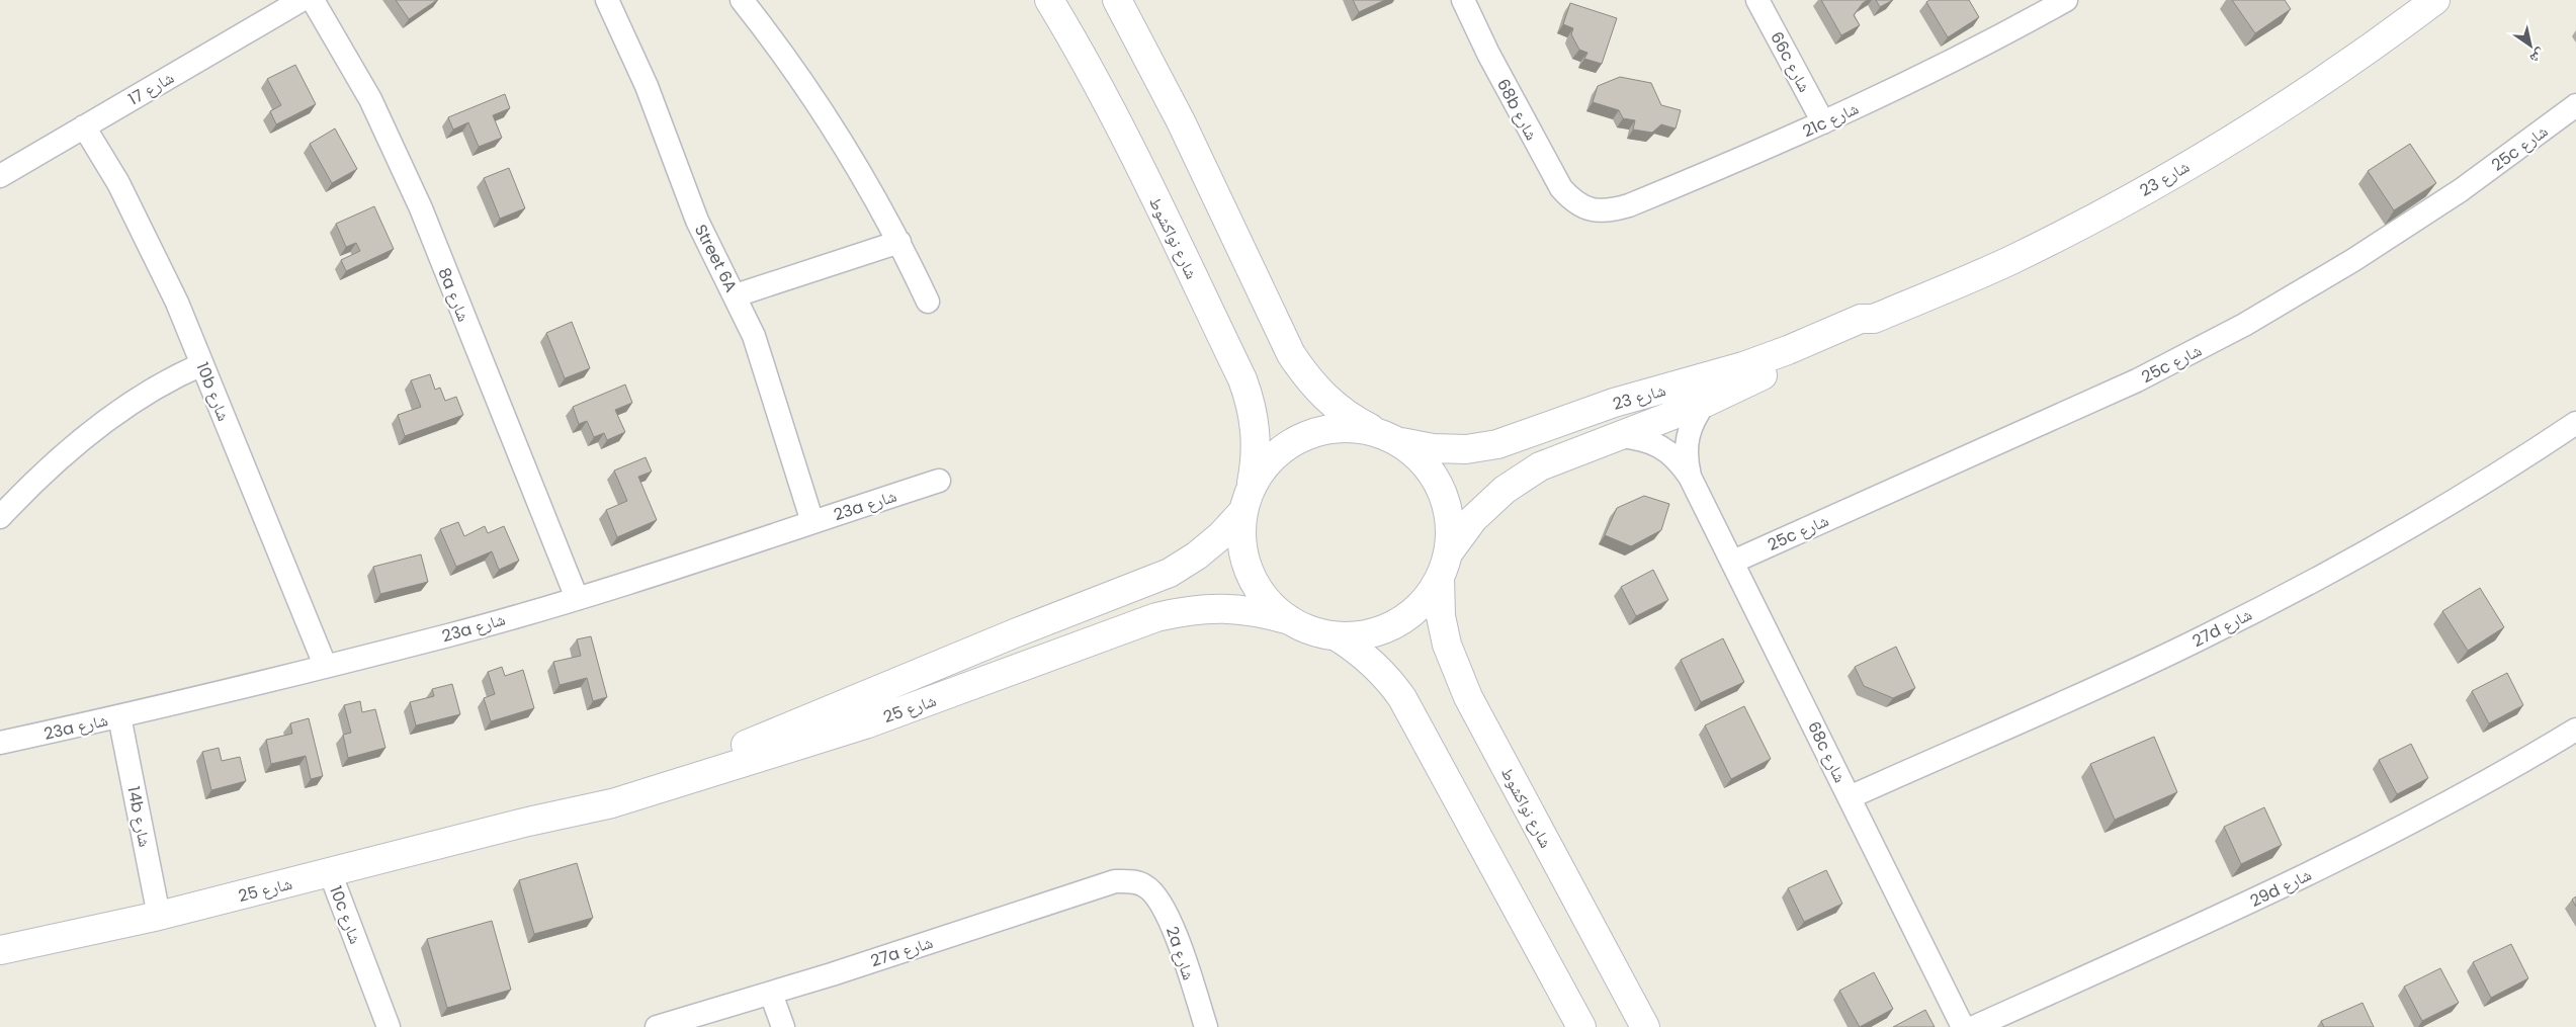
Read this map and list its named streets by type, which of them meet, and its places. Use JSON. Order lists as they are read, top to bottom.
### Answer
{
  "streets": {
    "street": [
      "66c شارع",
      "شارع 17",
      "68b شارع",
      "21c شارع",
      "25c شارع",
      "شارع 23",
      "شارع نواكشوط",
      "Street 6A",
      "8a شارع",
      "10b شارع",
      "23a شارع",
      "27d شارع",
      "شارع 25",
      "68c شارع",
      "14b شارع",
      "29d شارع",
      "10c شارع",
      "27a شارع",
      "2a شارع"
    ]
  },
  "crossings": [
    ["66c شارع", "21c شارع"],
    ["شارع 17", "10b شارع"],
    ["68b شارع", "21c شارع"],
    ["25c شارع", "68c شارع"],
    ["شارع 23", "شارع نواكشوط"],
    ["شارع 23", "شارع 25"],
    ["شارع 23", "68c شارع"],
    ["شارع نواكشوط", "شارع 25"],
    ["Street 6A", "23a شارع"],
    ["8a شارع", "23a شارع"],
    ["10b شارع", "23a شارع"],
    ["23a شارع", "14b شارع"],
    ["27d شارع", "68c شارع"],
    ["شارع 25", "14b شارع"],
    ["شارع 25", "10c شارع"],
    ["27a شارع", "2a شارع"]
  ],
  "north": "bottom right"
}
